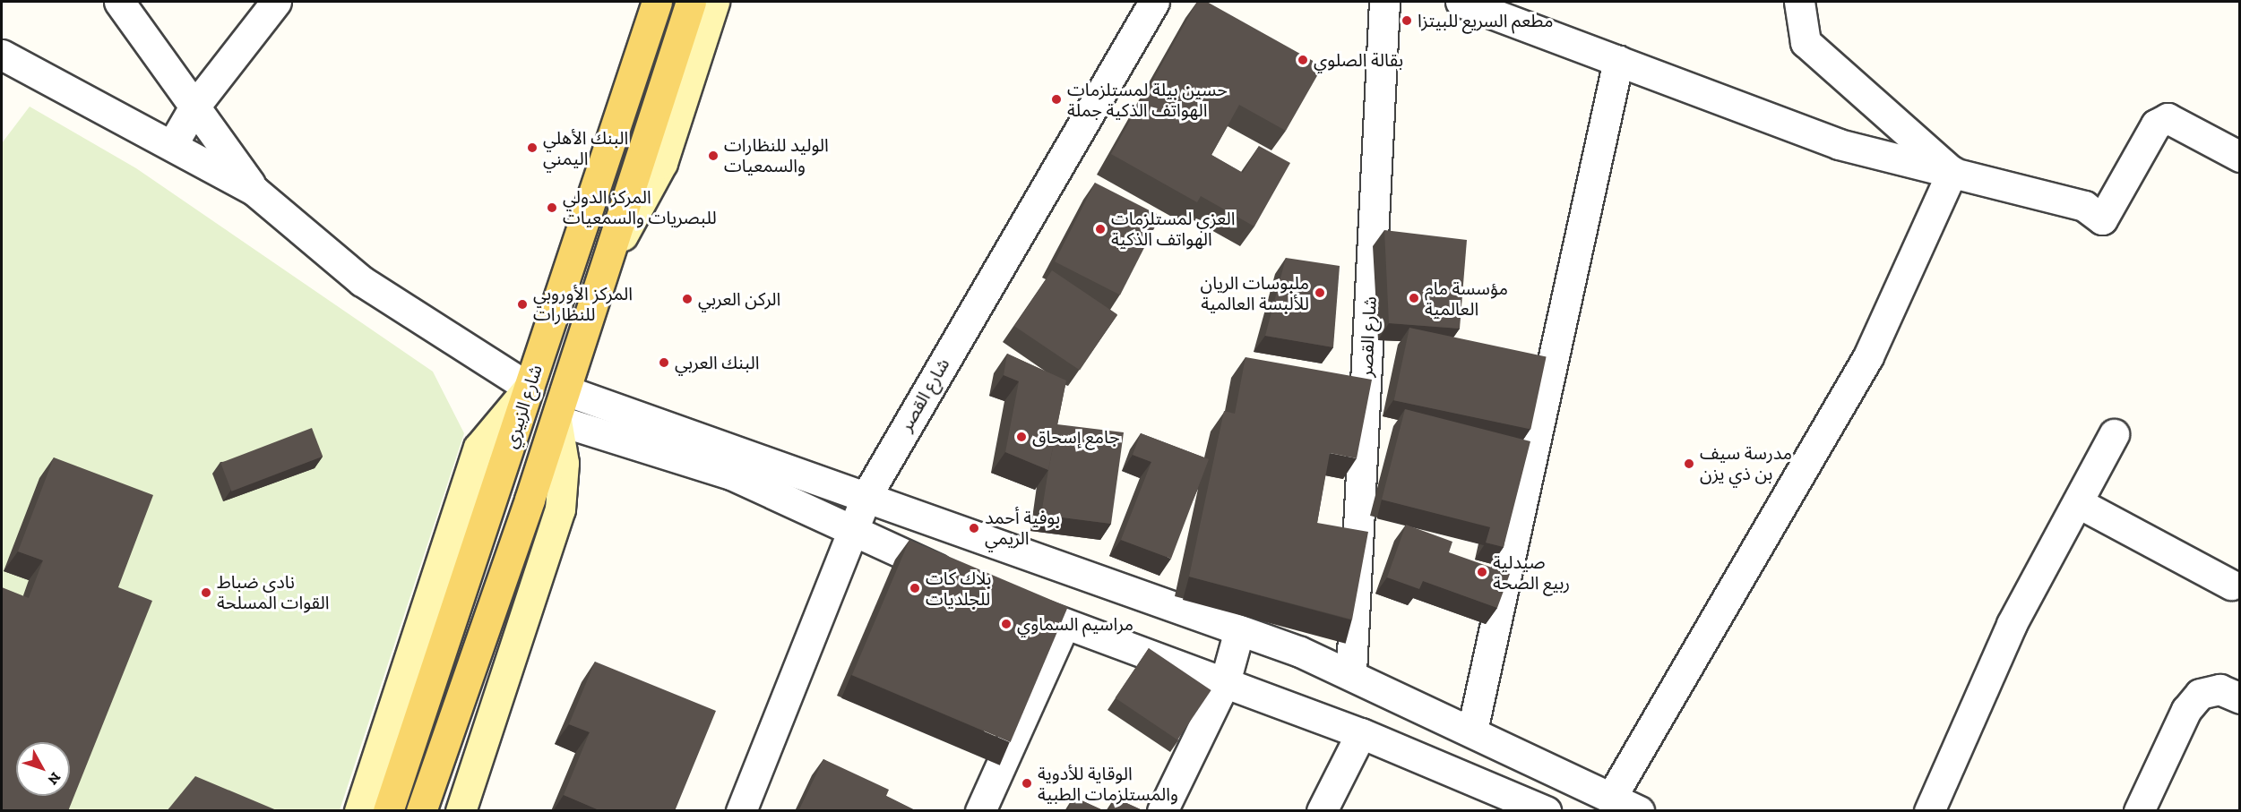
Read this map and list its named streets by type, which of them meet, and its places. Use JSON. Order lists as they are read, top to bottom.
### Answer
{
  "streets": {
    "main road": ["شارع الزبيري"],
    "street": ["شارع القصر"]
  },
  "places": [
    "مطعم السريع للبيتزا",
    "بقالة الصلوي",
    "حسين بيلة لمستلزمات الهواتف الذكية جملة",
    "البنك الأهلي اليمني",
    "الوليد للنظارات والسمعيات",
    "المركز الدولي للبصريات والسمعيات",
    "العزي لمستلزمات الهواتف الذكية",
    "ملبوسات الريان للألبسة العالمية",
    "مؤسسة مام العالمية",
    "الركن العربي",
    "المركز الأوروبي للنظارات",
    "البنك العربي",
    "جامع إسحاق",
    "مدرسة سيف بن ذي يزن",
    "بوفية أحمد الريمي",
    "صيدلية ربيع الصحة",
    "بلاك كات للجلديات",
    "نادي ضباط القوات المسلحة",
    "مراسيم السماوي",
    "الوقاية للأدوية والمستلزمات الطبية"
  ],
  "north": "bottom right"
}
